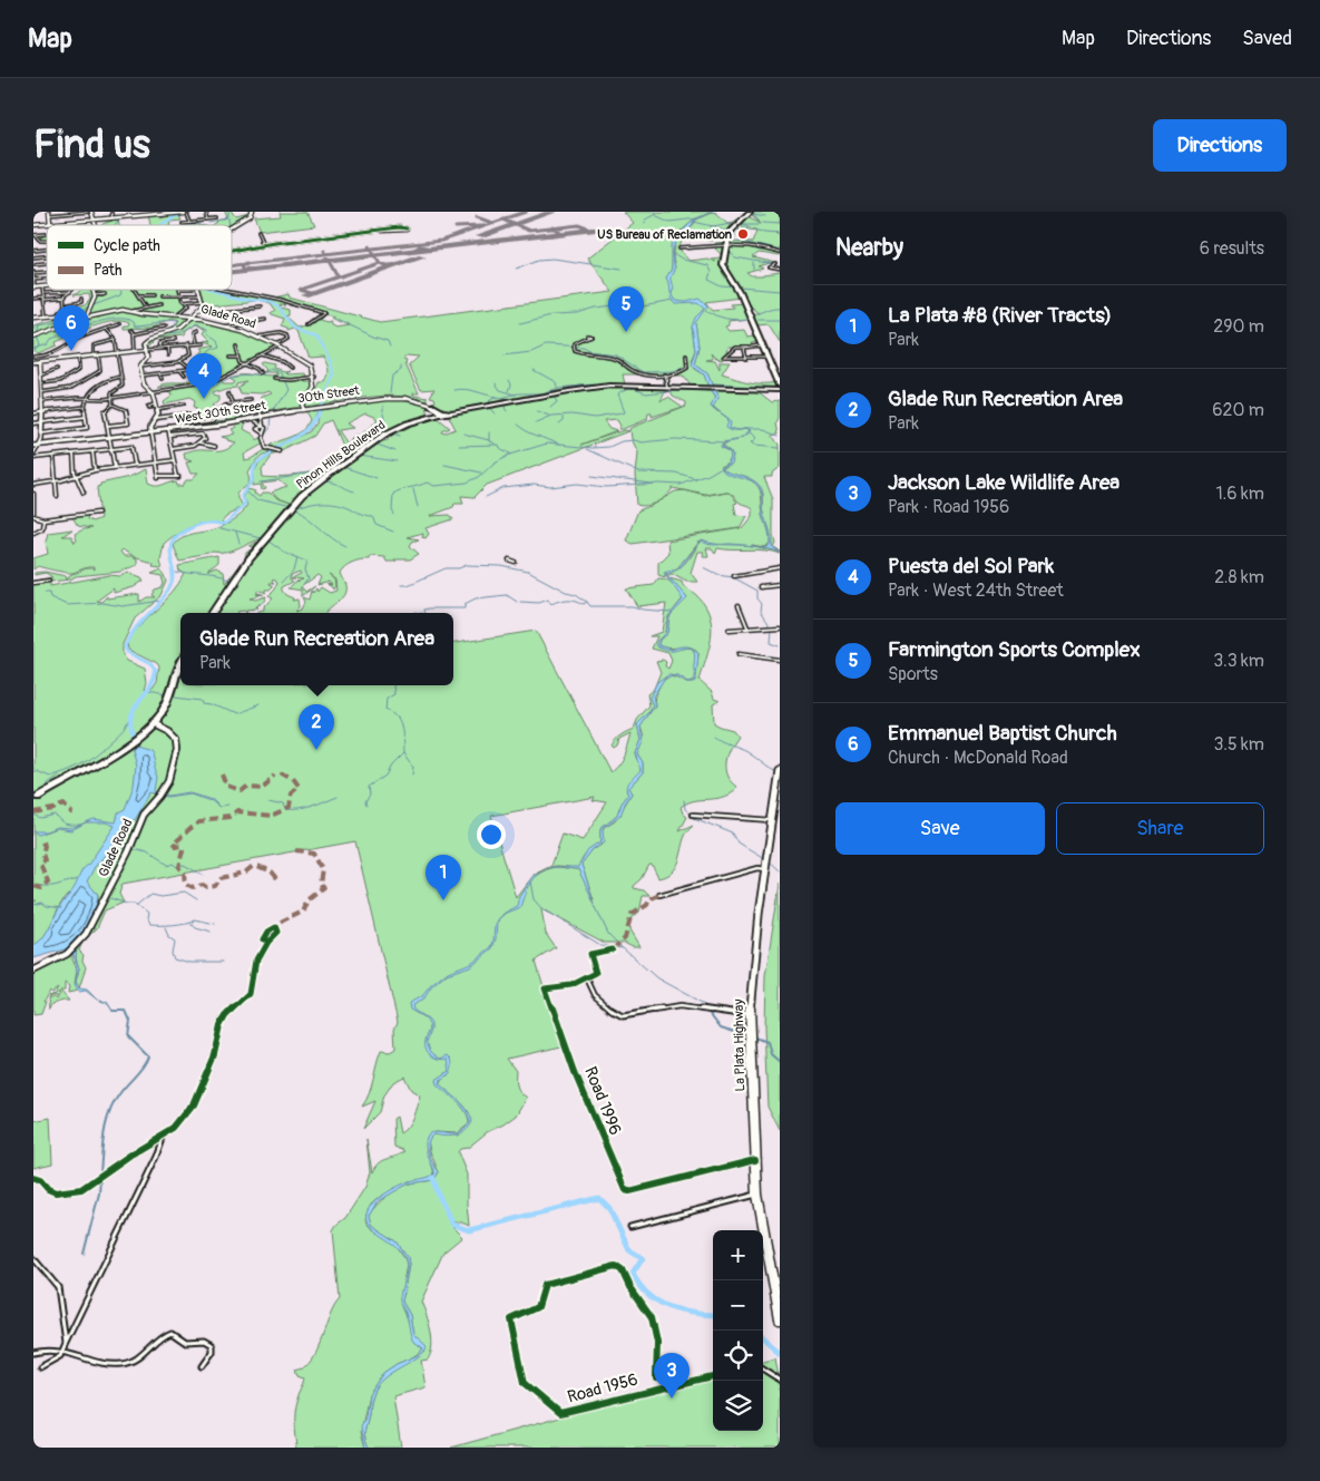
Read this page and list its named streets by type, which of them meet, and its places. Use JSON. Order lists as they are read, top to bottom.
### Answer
{
  "streets": {
    "highway": ["Pinon Hills Boulevard"],
    "main road": ["La Plata Highway"],
    "street": [
      "Glade Road",
      "West 30th Street",
      "Road 1996",
      "Road 1956"
    ]
  },
  "crossings": [
    ["La Plata Highway", "Road 1996"]
  ],
  "places": ["US Bureau of Reclamation"],
  "legend": ["Cycle path", "Path"],
  "page": {
    "header": "Map",
    "nav": ["Map", "Directions", "Saved"],
    "buttons": [
      "Directions",
      ["Save", "Share"]
    ],
    "title": "Find us",
    "heading": ["Nearby", "6 results"],
    "list": [
      {
        "mark": "1",
        "name": "La Plata #8 (River Tracts)",
        "note": "Park",
        "value": "290 m"
      },
      {
        "mark": "2",
        "name": "Glade Run Recreation Area",
        "note": "Park",
        "value": "620 m"
      },
      {
        "mark": "3",
        "name": "Jackson Lake Wildlife Area",
        "note": "Park · Road 1956",
        "value": "1.6 km"
      },
      {
        "mark": "4",
        "name": "Puesta del Sol Park",
        "note": "Park · West 24th Street",
        "value": "2.8 km"
      },
      {
        "mark": "5",
        "name": "Farmington Sports Complex",
        "note": "Sports",
        "value": "3.3 km"
      },
      {
        "mark": "6",
        "name": "Emmanuel Baptist Church",
        "note": "Church · McDonald Road",
        "value": "3.5 km"
      }
    ],
    "pins": [
      "5",
      "6",
      "4",
      "2",
      "1",
      "3"
    ],
    "popup": ["Glade Run Recreation Area", "Park"],
    "map_buttons": ["+", "−"]
  }
}
